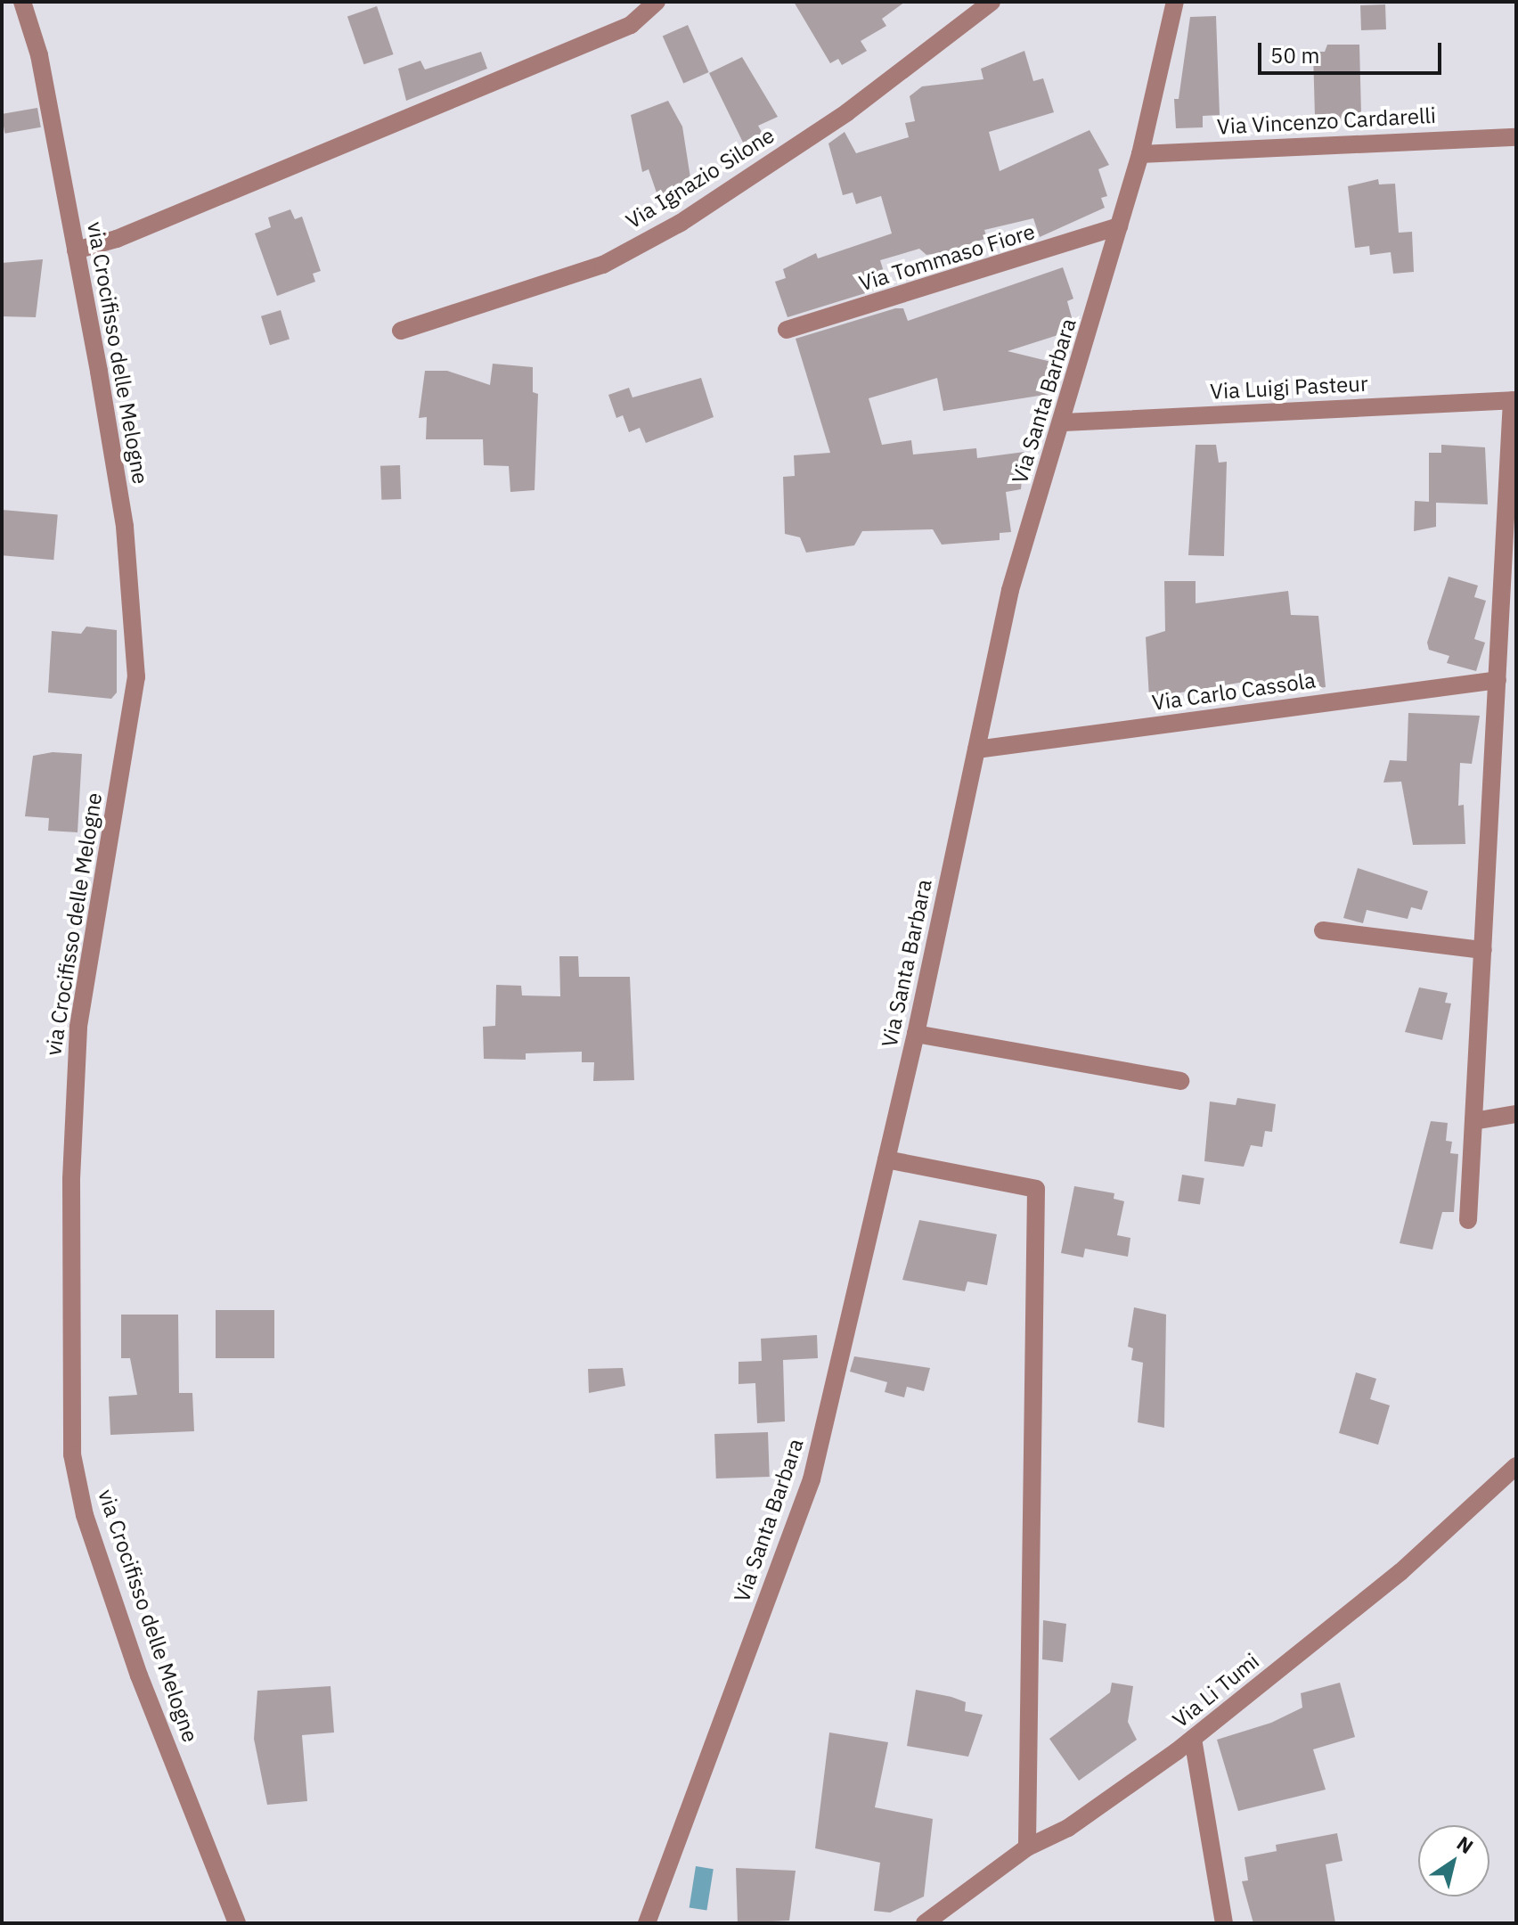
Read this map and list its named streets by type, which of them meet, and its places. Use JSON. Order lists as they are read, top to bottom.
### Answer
{
  "streets": {
    "street": [
      "Via Vincenzo Cardarelli",
      "Via Ignazio Silone",
      "Via Tommaso Fiore",
      "via Crocifisso delle Melogne",
      "Via Luigi Pasteur",
      "Via Santa Barbara",
      "Via Carlo Cassola",
      "Via Li Tumi"
    ]
  },
  "crossings": [
    ["Via Vincenzo Cardarelli", "Via Santa Barbara"],
    ["Via Tommaso Fiore", "Via Santa Barbara"],
    ["Via Luigi Pasteur", "Via Santa Barbara"],
    ["Via Santa Barbara", "Via Carlo Cassola"]
  ],
  "scale_bar": "50 m",
  "north": "top right"
}
